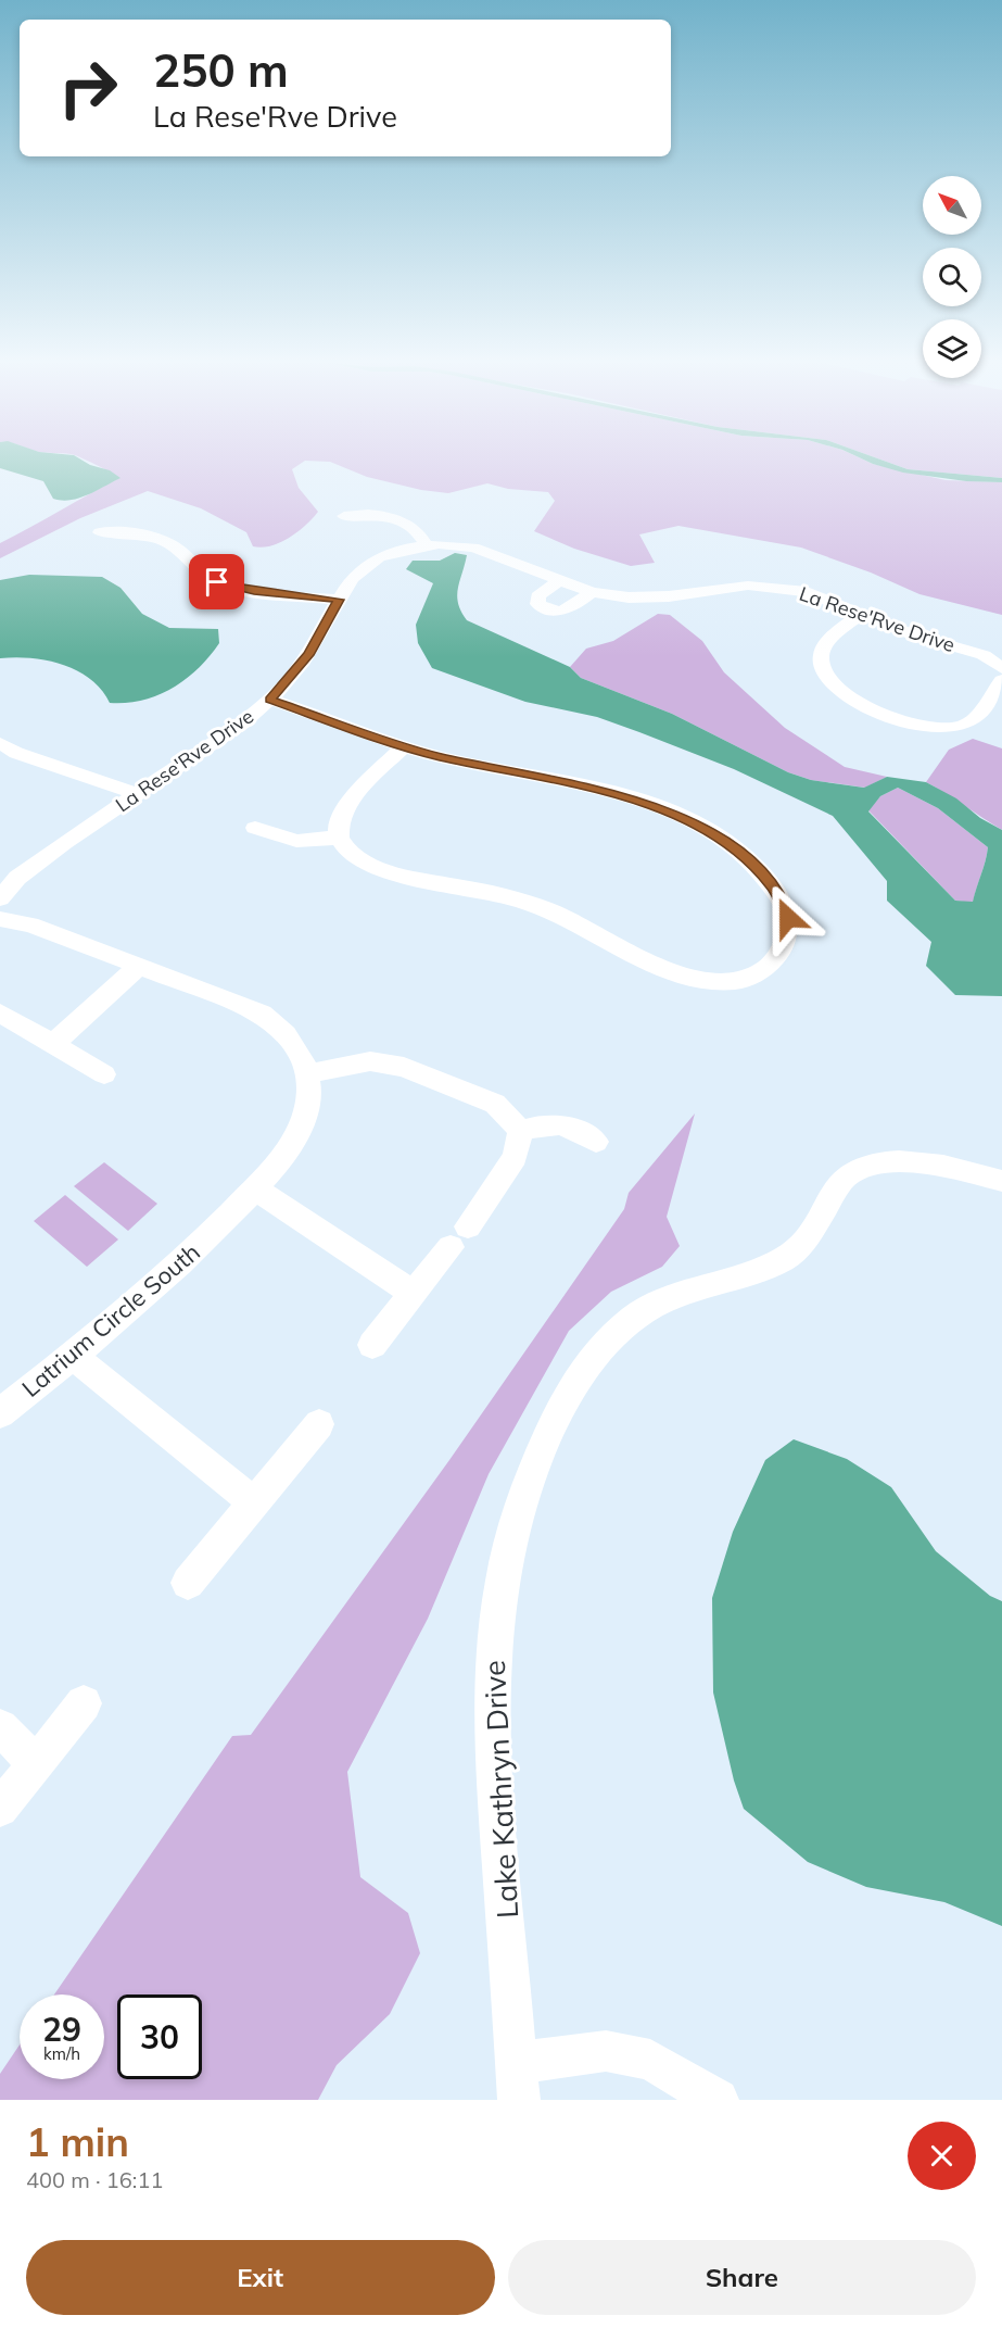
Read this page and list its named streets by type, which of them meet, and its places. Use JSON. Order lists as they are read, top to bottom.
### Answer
{
  "streets": {
    "street": ["La Rese'Rve Drive", "Latrium Circle South", "Lake Kathryn Drive"]
  },
  "north": "top left",
  "page": {
    "turn": ["250 m", "La Rese'Rve Drive"],
    "speed": "29 km/h",
    "limit": "30",
    "heading": ["1 min", "400 m · 16:11"],
    "buttons": ["Exit", "Share"]
  }
}
